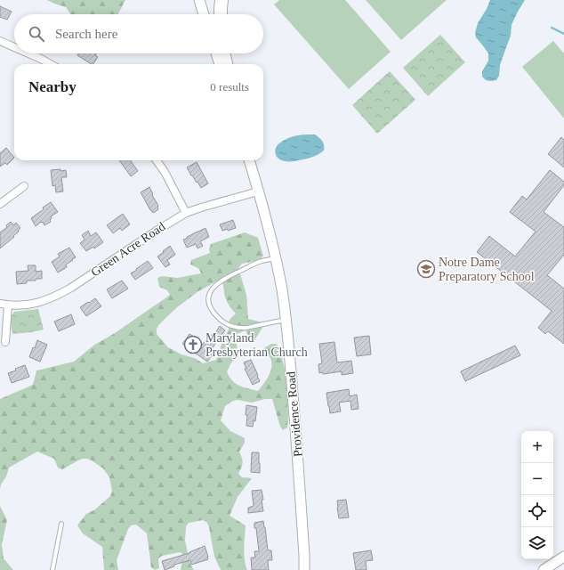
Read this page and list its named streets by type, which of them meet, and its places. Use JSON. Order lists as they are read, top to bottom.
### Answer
{
  "streets": {
    "street": ["Green Acre Road", "Providence Road"]
  },
  "crossings": [
    ["Green Acre Road", "Providence Road"]
  ],
  "places": {
    "school or university": ["Notre Dame Preparatory School"],
    "church": ["Maryland Presbyterian Church"]
  },
  "page": {
    "search": "Search here",
    "heading": ["Nearby", "0 results"],
    "map_buttons": ["+", "−"]
  }
}
